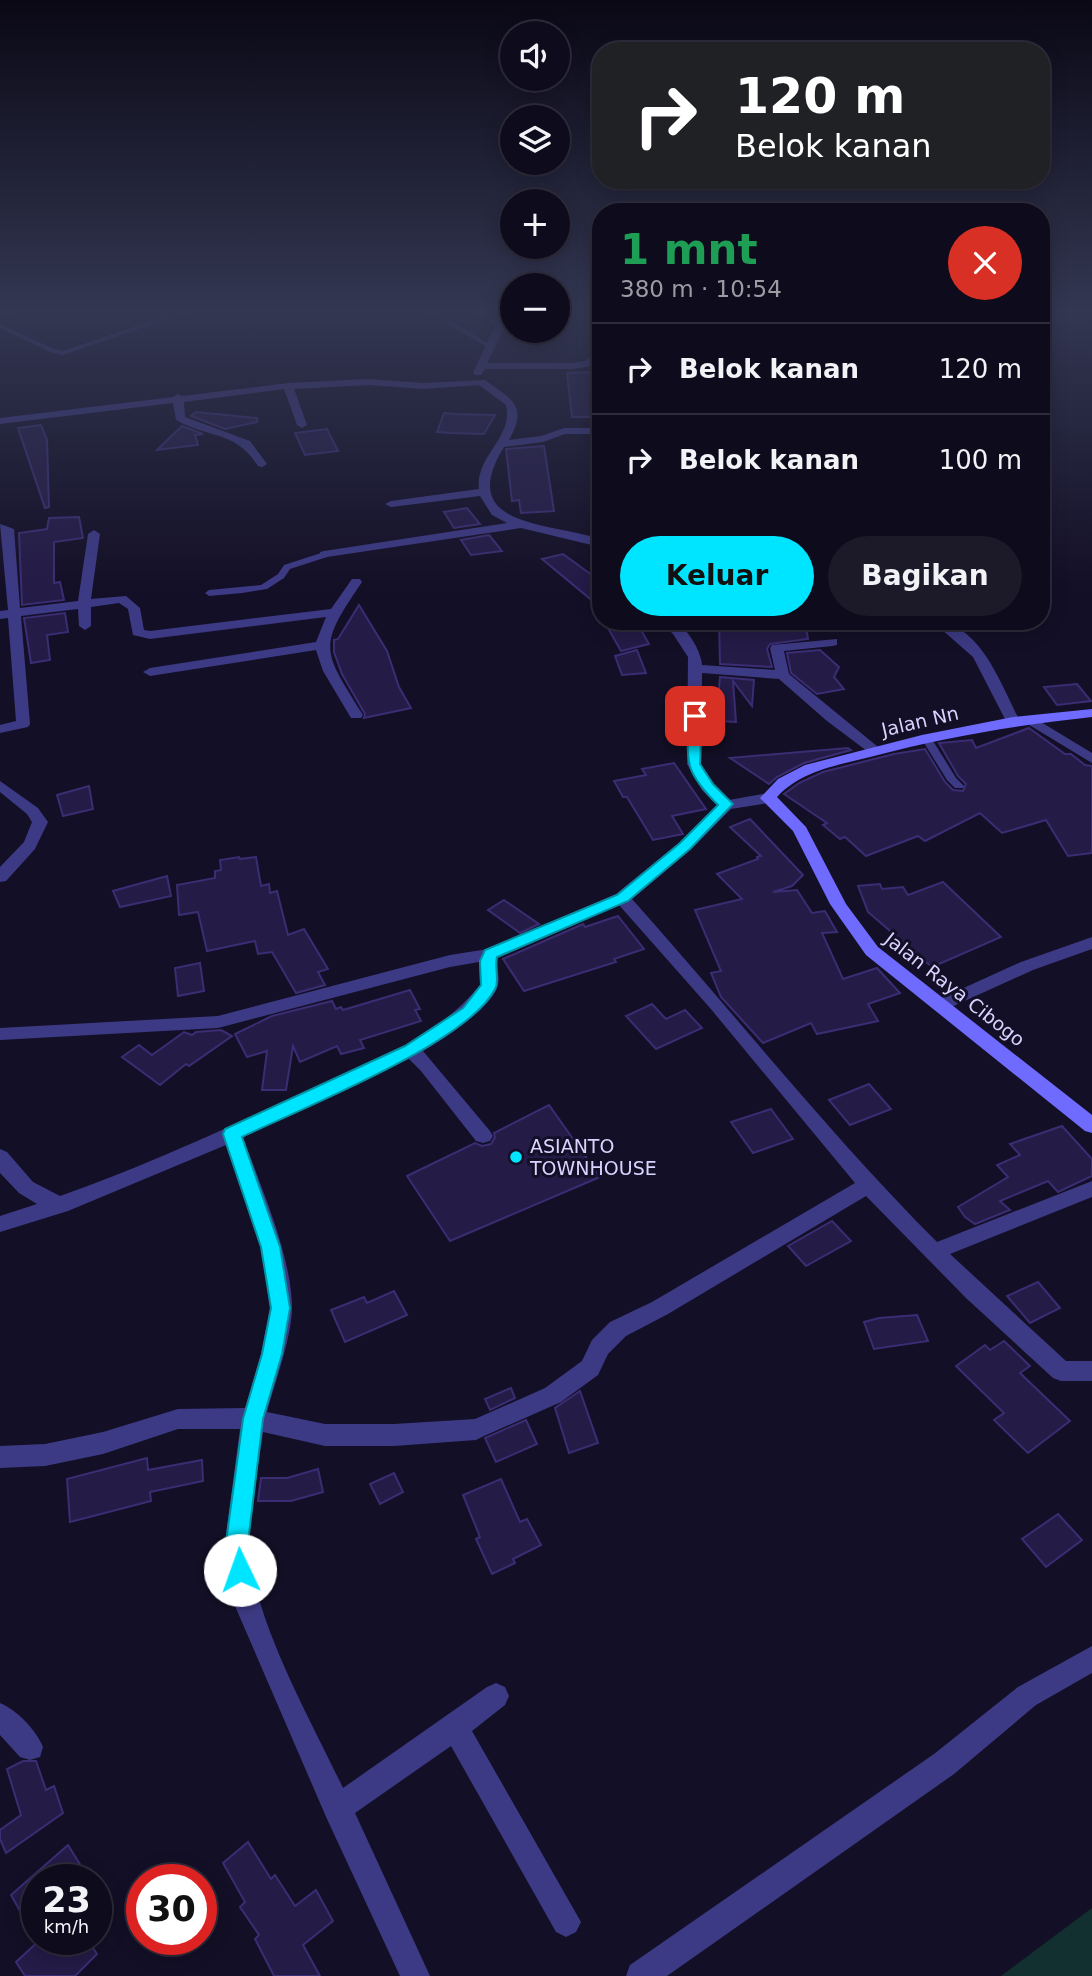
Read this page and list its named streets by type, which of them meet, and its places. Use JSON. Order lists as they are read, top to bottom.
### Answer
{
  "streets": {
    "street": ["Jalan Nn", "Jalan Raya Cibogo"]
  },
  "crossings": [
    ["Jalan Nn", "Jalan Raya Cibogo"]
  ],
  "places": ["ASIANTO TOWNHOUSE"],
  "page": {
    "map_buttons": ["+", "−"],
    "turn": ["120 m", "Belok kanan"],
    "heading": ["1 mnt", "380 m · 10:54"],
    "list": [
      {
        "name": "Belok kanan",
        "value": "120 m"
      },
      {
        "name": "Belok kanan",
        "value": "100 m"
      }
    ],
    "buttons": ["Keluar", "Bagikan"],
    "speed": "23 km/h",
    "limit": "30"
  }
}
